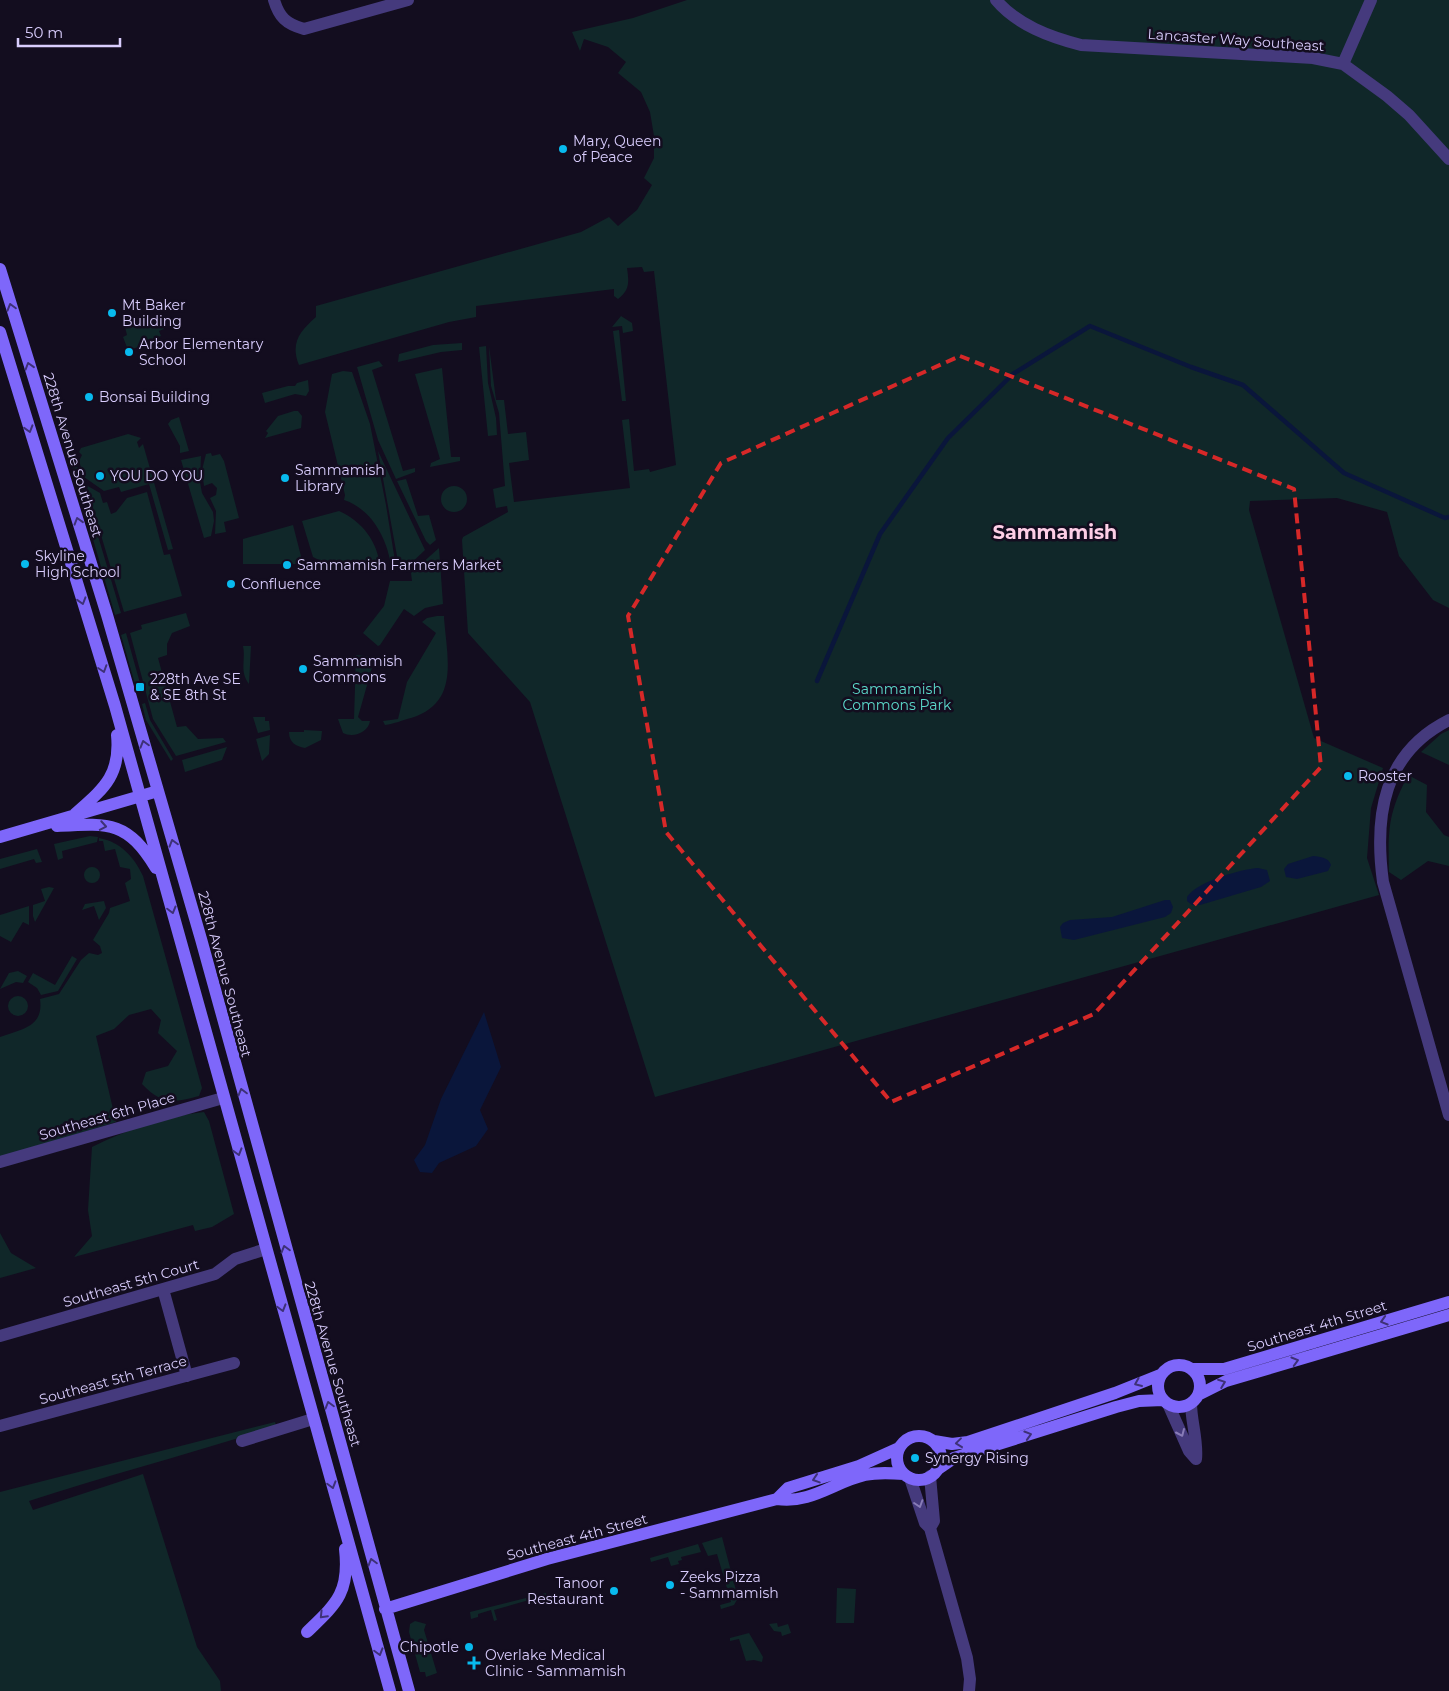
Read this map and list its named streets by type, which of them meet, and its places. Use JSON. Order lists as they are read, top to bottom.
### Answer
{
  "streets": {
    "main road": ["228th Avenue Southeast", "Southeast 4th Street"],
    "street": [
      "Lancaster Way Southeast",
      "Southeast 6th Place",
      "Southeast 5th Court",
      "Southeast 5th Terrace"
    ]
  },
  "crossings": [
    ["228th Avenue Southeast", "Southeast 4th Street"]
  ],
  "districts": ["Sammamish"],
  "parks": ["Sammamish Commons Park"],
  "places": {
    "other": [
      "Mary, Queen of Peace",
      "Mt Baker Building",
      "Arbor Elementary School",
      "Bonsai Building",
      "YOU DO YOU",
      "Sammamish Library",
      "Skyline High School",
      "Sammamish Farmers Market",
      "Confluence",
      "Sammamish Commons",
      "Rooster",
      "Synergy Rising",
      "Zeeks Pizza - Sammamish",
      "Tanoor Restaurant",
      "Chipotle"
    ],
    "transit": ["228th Ave SE & SE 8th St"],
    "health": ["Overlake Medical Clinic - Sammamish"]
  },
  "scale_bar": "50 m"
}
